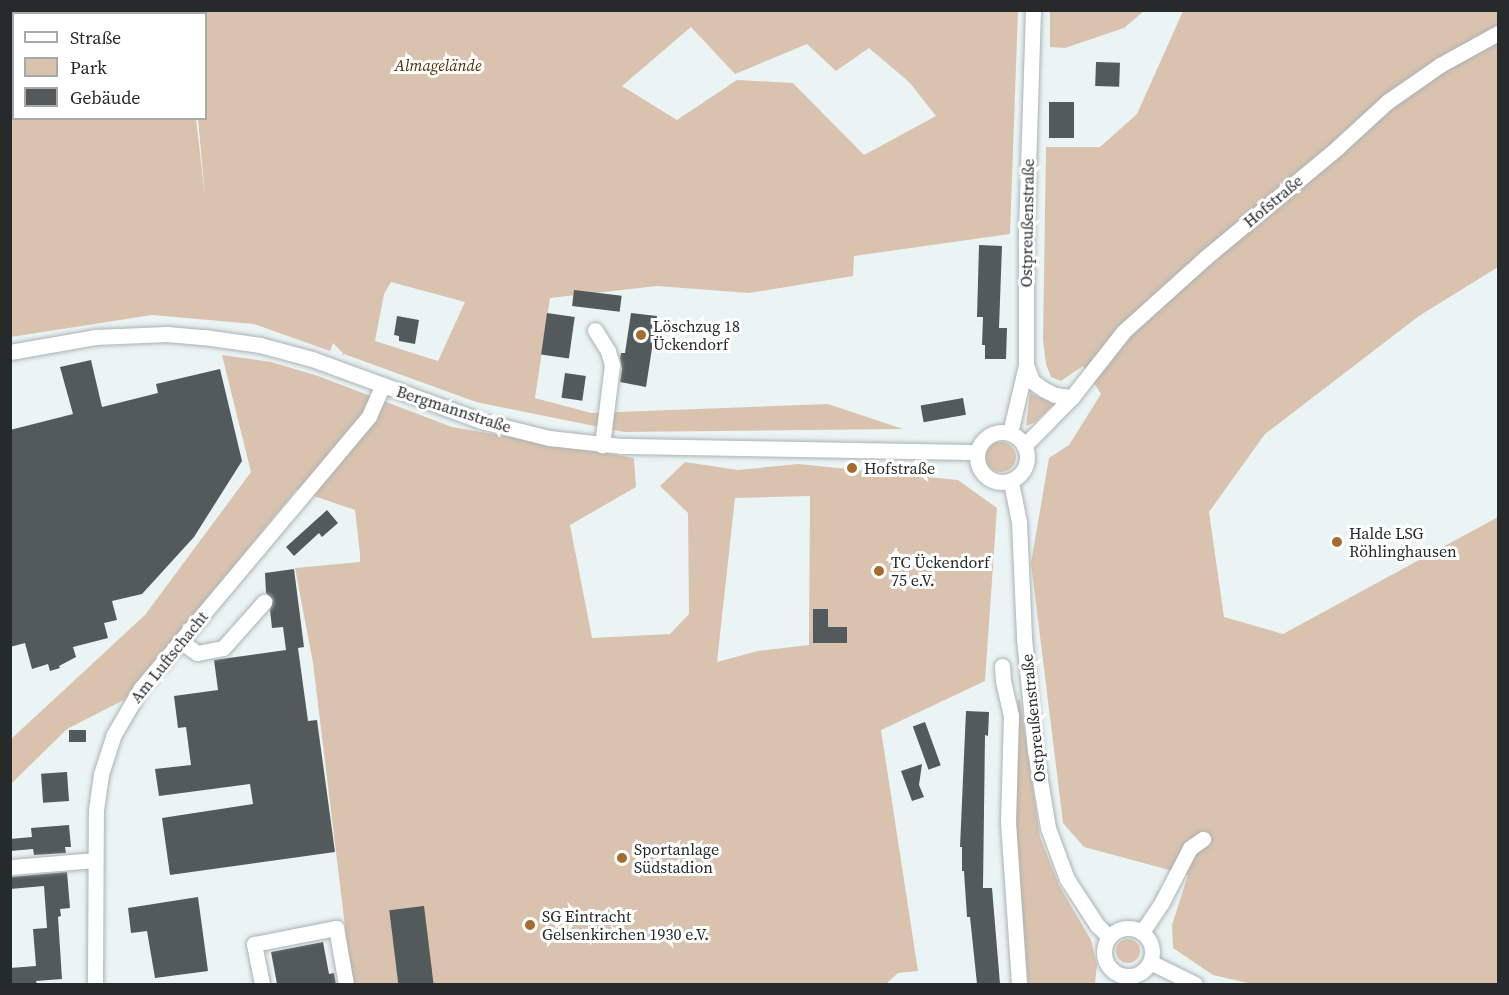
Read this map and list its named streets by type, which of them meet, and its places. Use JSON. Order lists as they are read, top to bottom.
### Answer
{
  "streets": {
    "street": [
      "Hofstraße",
      "Ostpreußenstraße",
      "Bergmannstraße",
      "Am Luftschacht"
    ]
  },
  "crossings": [
    ["Hofstraße", "Ostpreußenstraße"],
    ["Hofstraße", "Bergmannstraße"],
    ["Ostpreußenstraße", "Bergmannstraße"],
    ["Bergmannstraße", "Am Luftschacht"]
  ],
  "parks": ["Almagelände"],
  "places": [
    "Löschzug 18 Ückendorf",
    "Hofstraße",
    "Halde LSG Röhlinghausen",
    "TC Ückendorf 75 e.V.",
    "Sportanlage Südstadion",
    "SG Eintracht Gelsenkirchen 1930 e.V."
  ],
  "legend": ["Straße", "Park", "Gebäude"]
}
